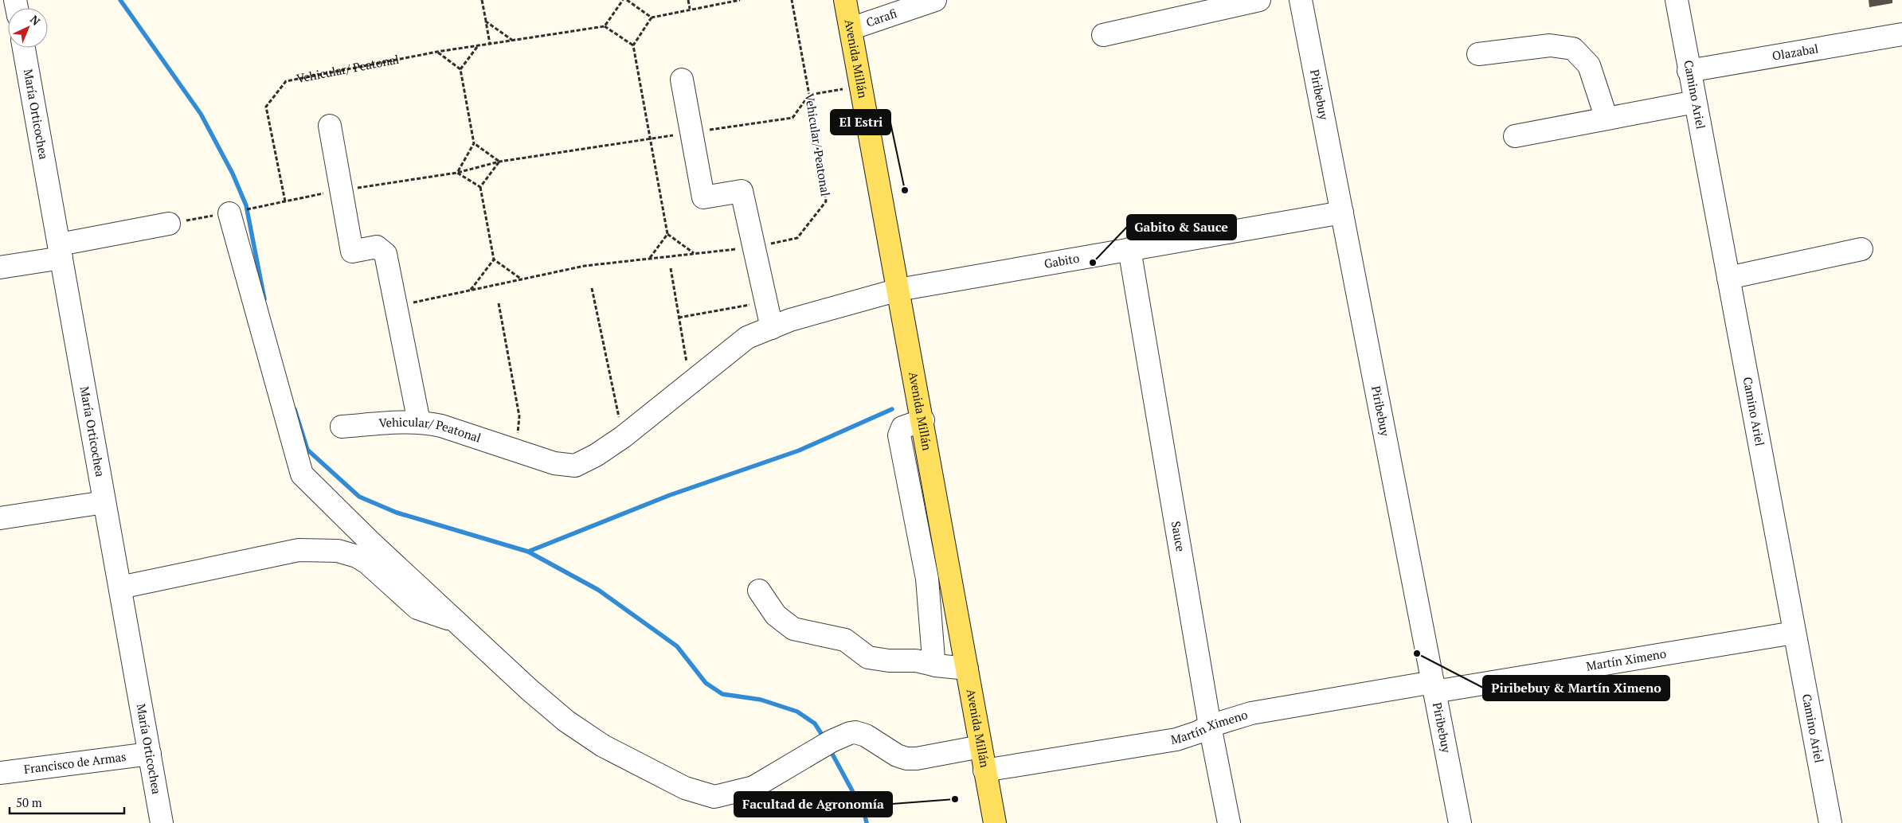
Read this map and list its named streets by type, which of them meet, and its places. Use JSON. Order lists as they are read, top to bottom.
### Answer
{
  "streets": {
    "main road": ["Avenida Millán"],
    "street": [
      "Carafi",
      "Olazabal",
      "Vehicular/ Peatonal",
      "Piribebuy",
      "Camino Ariel",
      "María Orticochea",
      "Gabito",
      "Sauce",
      "Martín Ximeno",
      "Francisco de Armas"
    ]
  },
  "crossings": [
    ["Carafi", "Avenida Millán"],
    ["Olazabal", "Camino Ariel"],
    ["Avenida Millán", "Vehicular/ Peatonal"],
    ["Avenida Millán", "Gabito"],
    ["Avenida Millán", "Martín Ximeno"],
    ["Vehicular/ Peatonal", "Gabito"],
    ["Piribebuy", "Gabito"],
    ["Piribebuy", "Martín Ximeno"],
    ["Camino Ariel", "Martín Ximeno"],
    ["María Orticochea", "Francisco de Armas"],
    ["Gabito", "Sauce"],
    ["Sauce", "Martín Ximeno"]
  ],
  "places": [
    "El Estri",
    "Gabito & Sauce",
    "Piribebuy & Martín Ximeno",
    "Facultad de Agronomía"
  ],
  "scale_bar": "50 m",
  "north": "top right"
}
